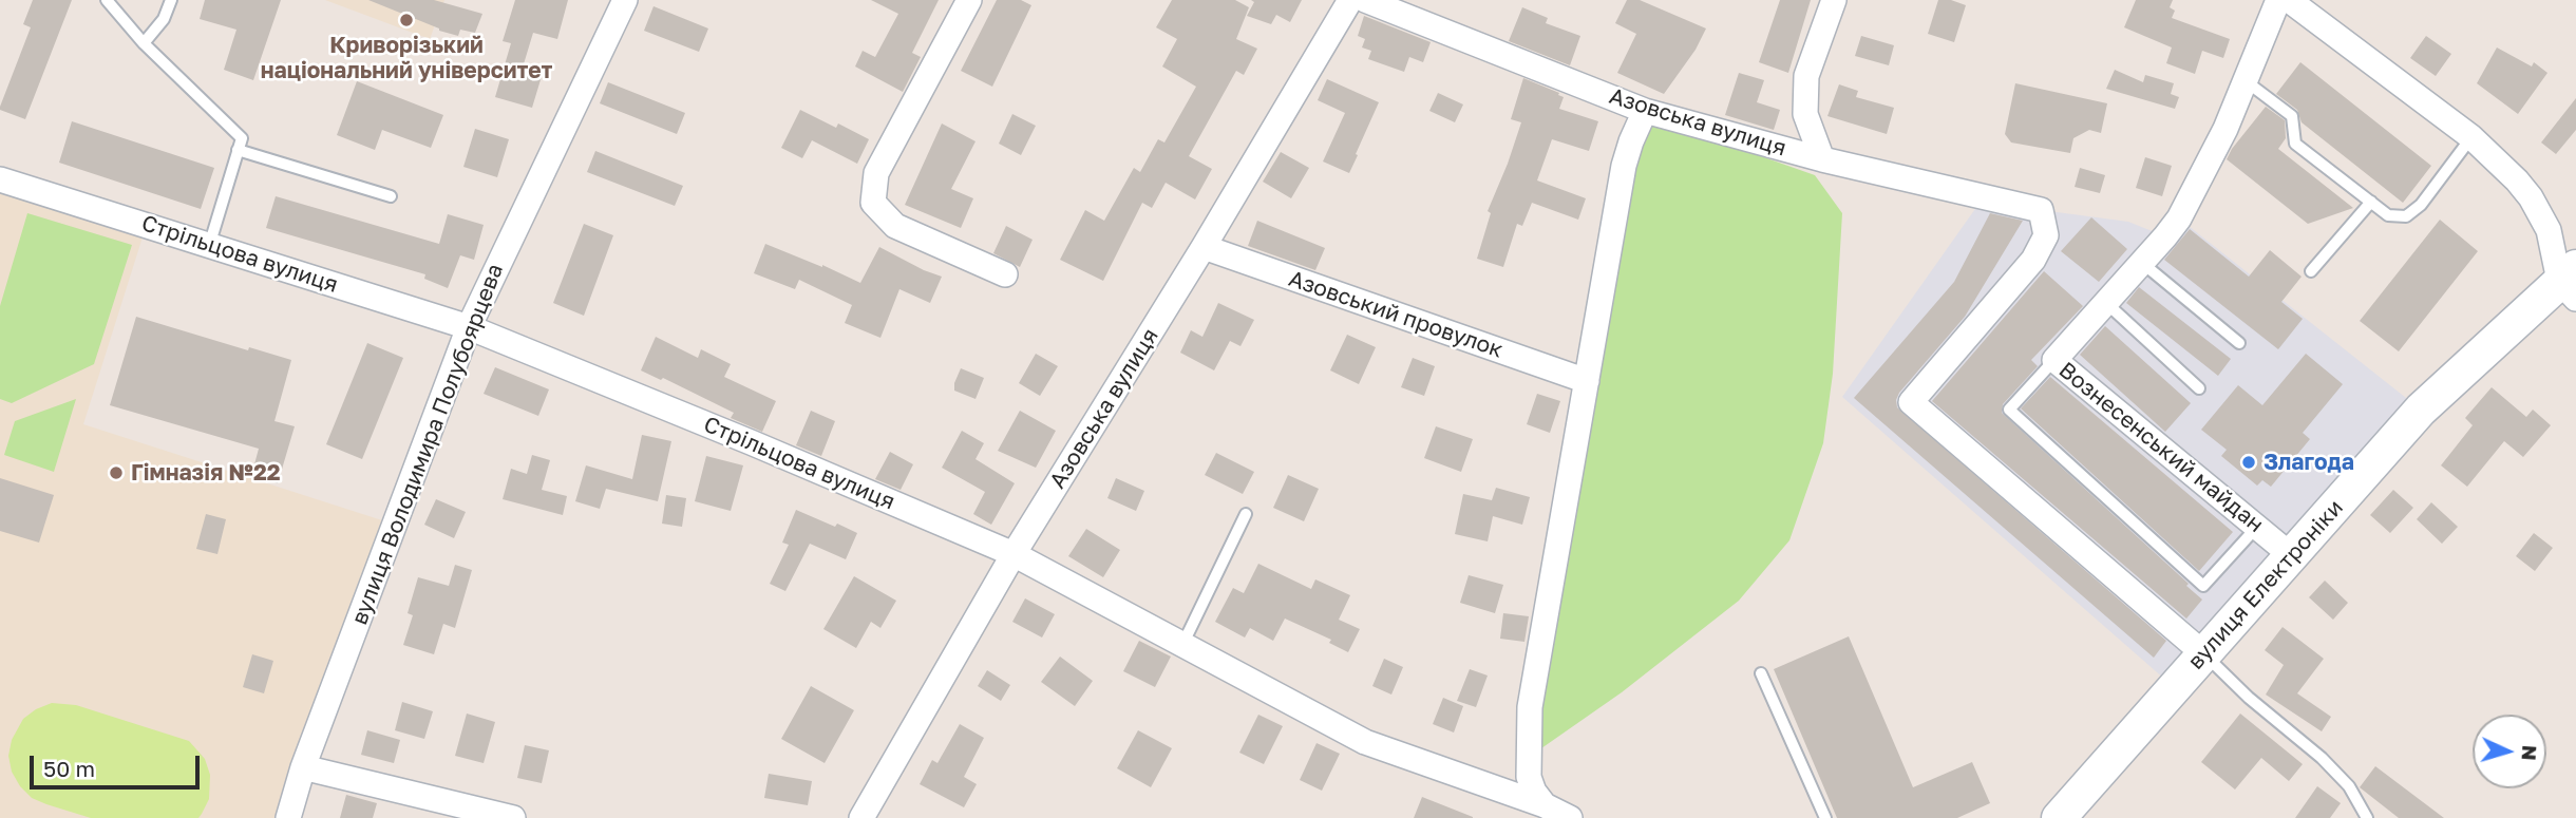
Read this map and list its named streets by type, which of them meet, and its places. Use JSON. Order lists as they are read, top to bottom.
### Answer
{
  "streets": {
    "main road": ["вулиця Електроніки"],
    "street": [
      "Азовська вулиця",
      "Стрільцова вулиця",
      "Азовський провулок",
      "вулиця Володимира Полубоярцева",
      "Вознесенський майдан"
    ]
  },
  "crossings": [
    ["Азовська вулиця", "Стрільцова вулиця"],
    ["Азовська вулиця", "Азовський провулок"],
    ["Азовська вулиця", "вулиця Електроніки"],
    ["Стрільцова вулиця", "вулиця Володимира Полубоярцева"],
    ["Вознесенський майдан", "вулиця Електроніки"]
  ],
  "places": ["Криворізький національний університет", "Злагода", "Гімназія №22"],
  "scale_bar": "50 m",
  "north": "right"
}
